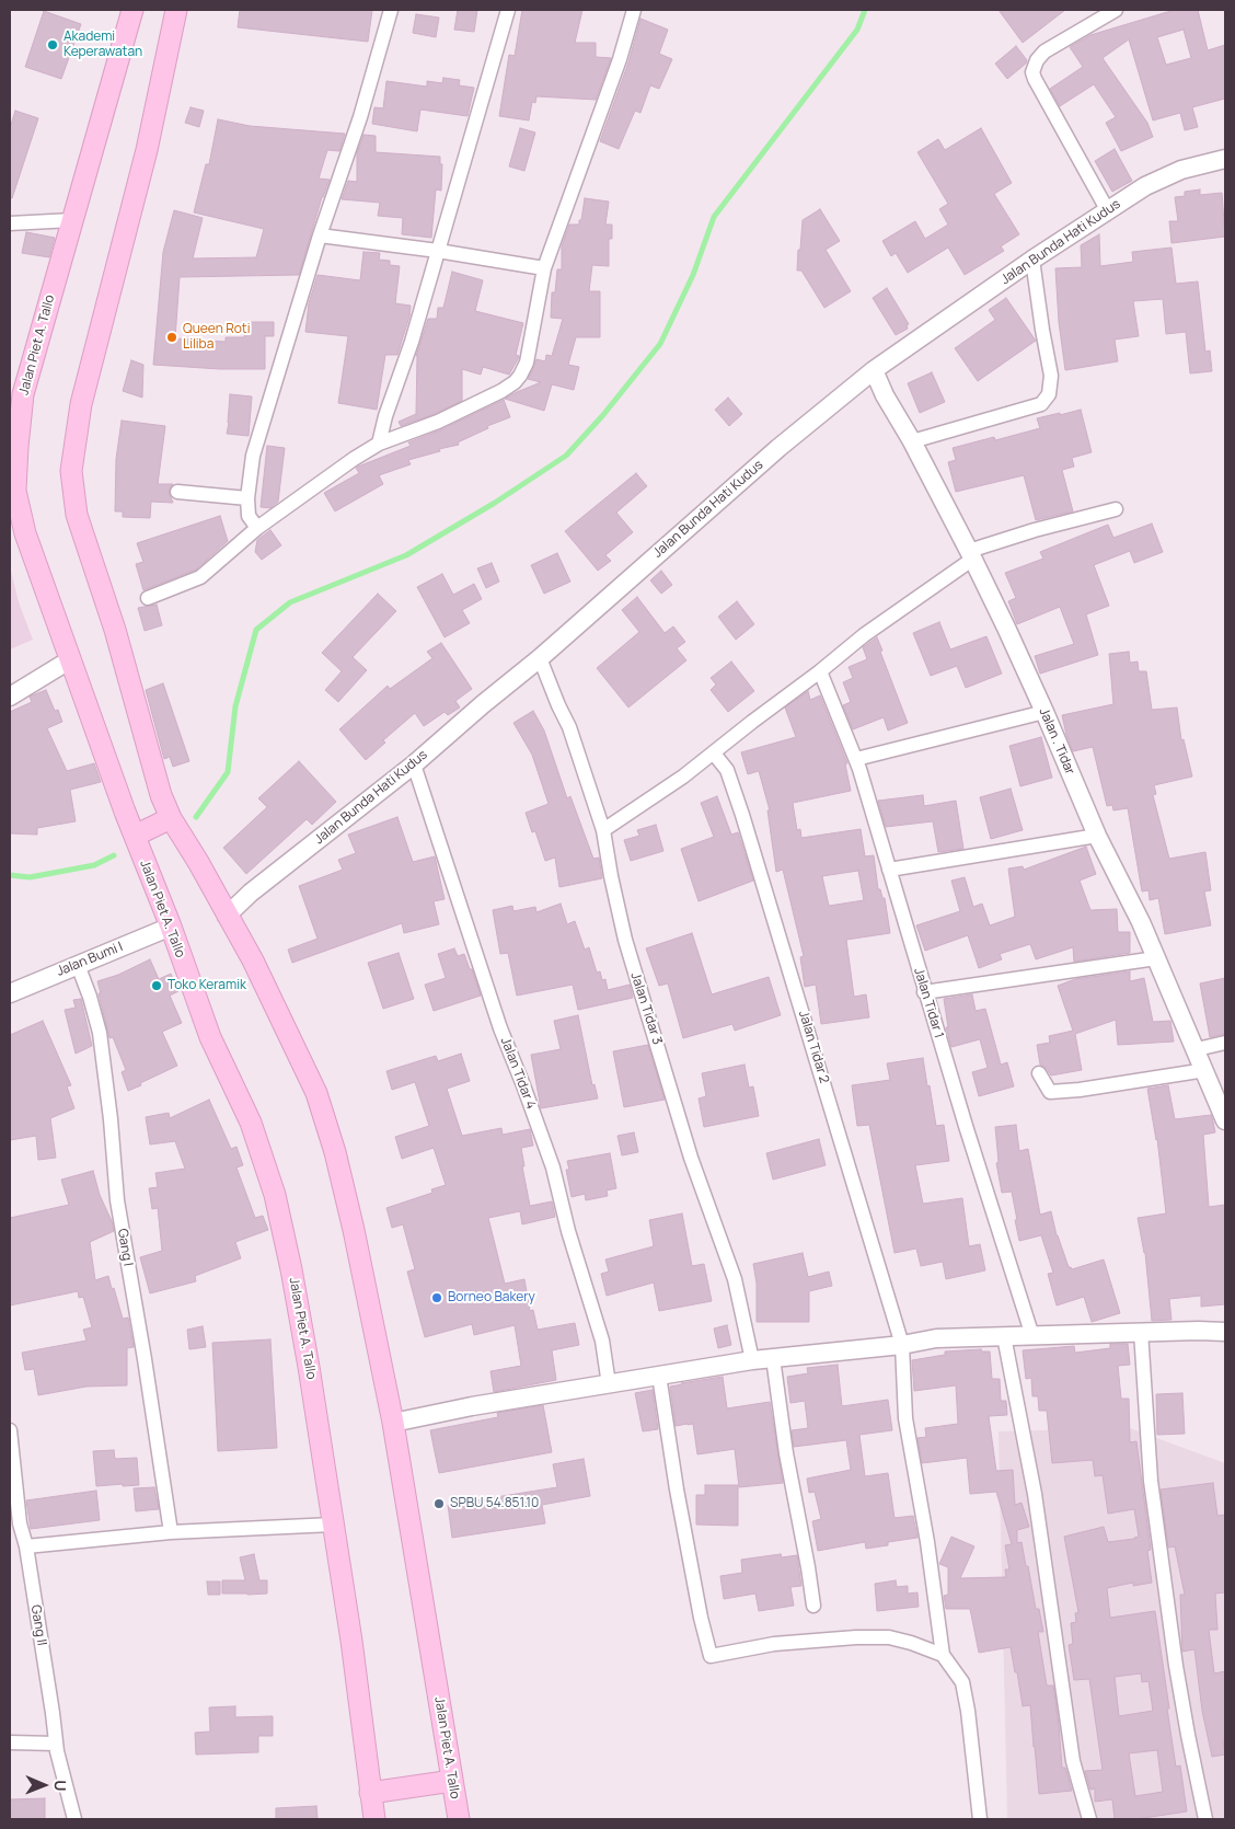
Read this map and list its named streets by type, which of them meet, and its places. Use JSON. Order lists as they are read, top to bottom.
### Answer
{
  "streets": {
    "main road": ["Jalan Piet A. Tallo"],
    "street": [
      "Jalan Bunda Hati Kudus",
      "Jalan . Tidar",
      "Jalan Bumi I",
      "Jalan Tidar 1",
      "Jalan Tidar 3",
      "Jalan Tidar 2",
      "Jalan Tidar 4",
      "Gang I",
      "Gang II"
    ]
  },
  "crossings": [
    ["Jalan Bunda Hati Kudus", "Jalan Piet A. Tallo"],
    ["Jalan Bunda Hati Kudus", "Jalan . Tidar"],
    ["Jalan Bunda Hati Kudus", "Jalan Tidar 3"],
    ["Jalan Bunda Hati Kudus", "Jalan Tidar 4"],
    ["Jalan Piet A. Tallo", "Jalan Bumi I"],
    ["Jalan Bumi I", "Gang I"]
  ],
  "places": [
    "Akademi Keperawatan",
    "Queen Roti Liliba",
    "Toko Keramik",
    "Borneo Bakery",
    "SPBU 54.851.10"
  ],
  "north": "right"
}
